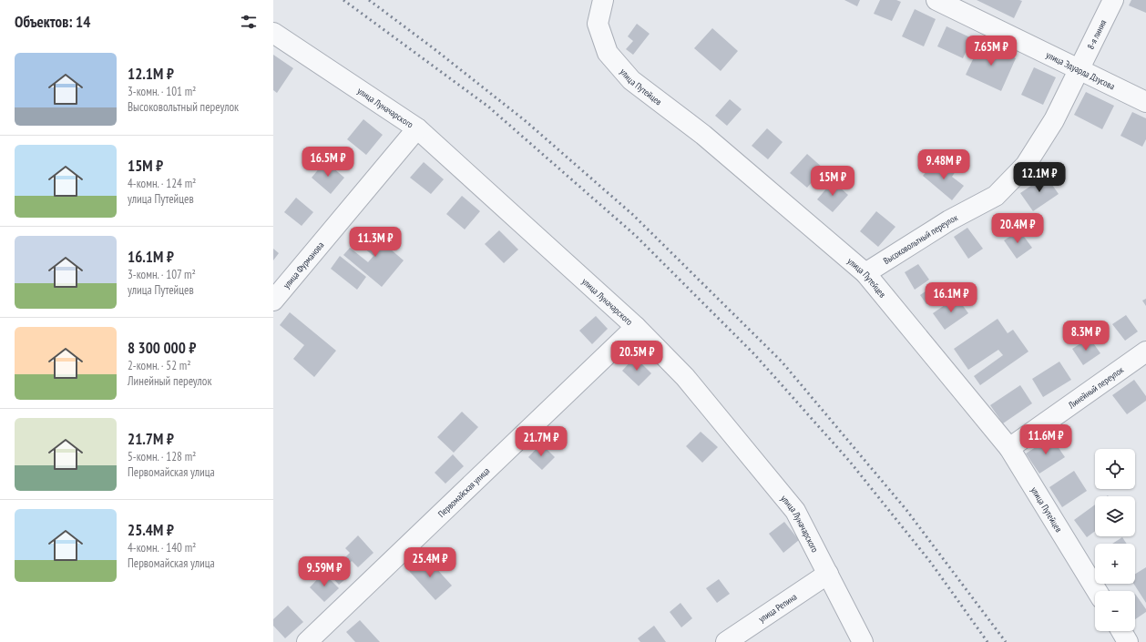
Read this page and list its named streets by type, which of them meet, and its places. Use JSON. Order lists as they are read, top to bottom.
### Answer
{
  "streets": {
    "street": [
      "8-я линия",
      "улица Эдуарда Дзусова",
      "улица Путейцев",
      "улица Луначарского",
      "Высоковольтный переулок",
      "улица Фурманова",
      "Линейный переулок",
      "Первомайская улица",
      "улица Репина"
    ]
  },
  "crossings": [
    ["8-я линия", "улица Эдуарда Дзусова"],
    ["8-я линия", "Высоковольтный переулок"],
    ["улица Эдуарда Дзусова", "Высоковольтный переулок"],
    ["улица Путейцев", "Высоковольтный переулок"],
    ["улица Путейцев", "Линейный переулок"],
    ["улица Луначарского", "улица Фурманова"],
    ["улица Луначарского", "Первомайская улица"],
    ["улица Луначарского", "улица Репина"]
  ],
  "page": {
    "heading": "Объектов: 14",
    "price": [
      "7.65M ₽",
      "16.5M ₽",
      "9.48M ₽",
      "12.1M ₽",
      "15M ₽",
      "20.4M ₽",
      "11.3M ₽",
      "16.1M ₽",
      "8.3M ₽",
      "20.5M ₽",
      "11.6M ₽",
      "21.7M ₽",
      "25.4M ₽",
      "9.59M ₽"
    ],
    "list": [
      {
        "name": "12.1M ₽",
        "note": "3-комн. · 101 m² · Высоковольтный переулок"
      },
      {
        "name": "15M ₽",
        "note": "4-комн. · 124 m² · улица Путейцев"
      },
      {
        "name": "16.1M ₽",
        "note": "3-комн. · 107 m² · улица Путейцев"
      },
      {
        "name": "8 300 000 ₽",
        "note": "2-комн. · 52 m² · Линейный переулок"
      },
      {
        "name": "21.7M ₽",
        "note": "5-комн. · 128 m² · Первомайская улица"
      },
      {
        "name": "25.4M ₽",
        "note": "4-комн. · 140 m² · Первомайская улица"
      }
    ],
    "map_buttons": ["+", "−"]
  }
}
